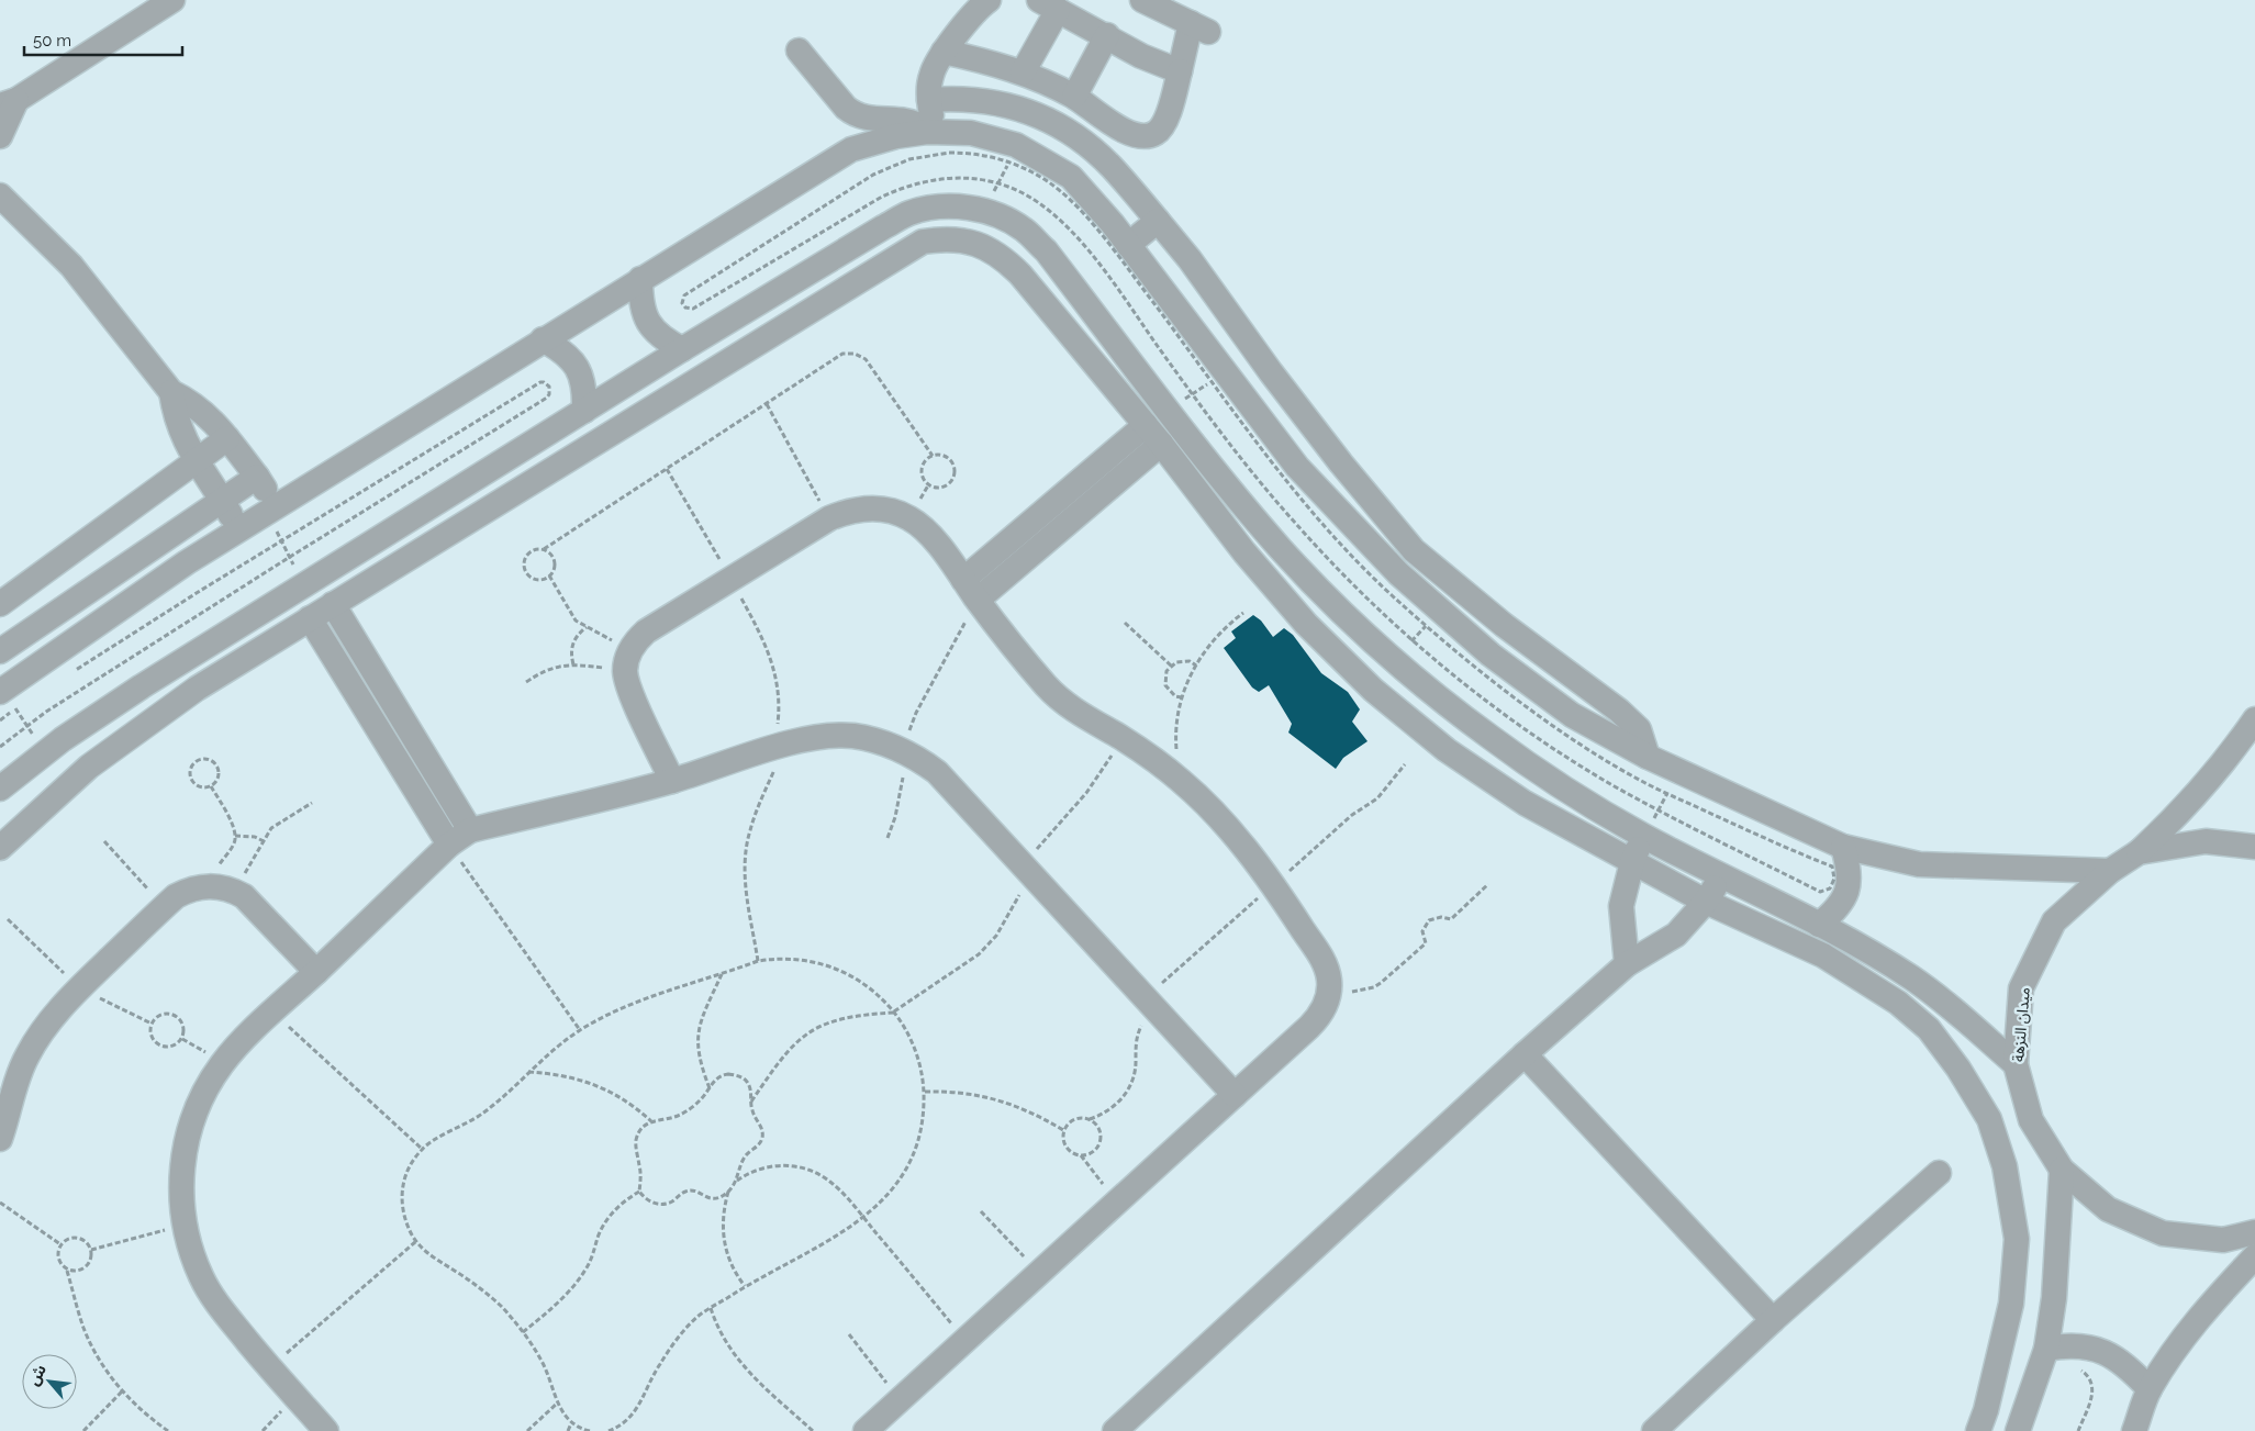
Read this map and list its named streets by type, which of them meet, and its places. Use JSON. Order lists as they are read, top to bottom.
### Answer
{
  "streets": {
    "street": ["ميدان النزهة"]
  },
  "scale_bar": "50 m",
  "north": "top left"
}
